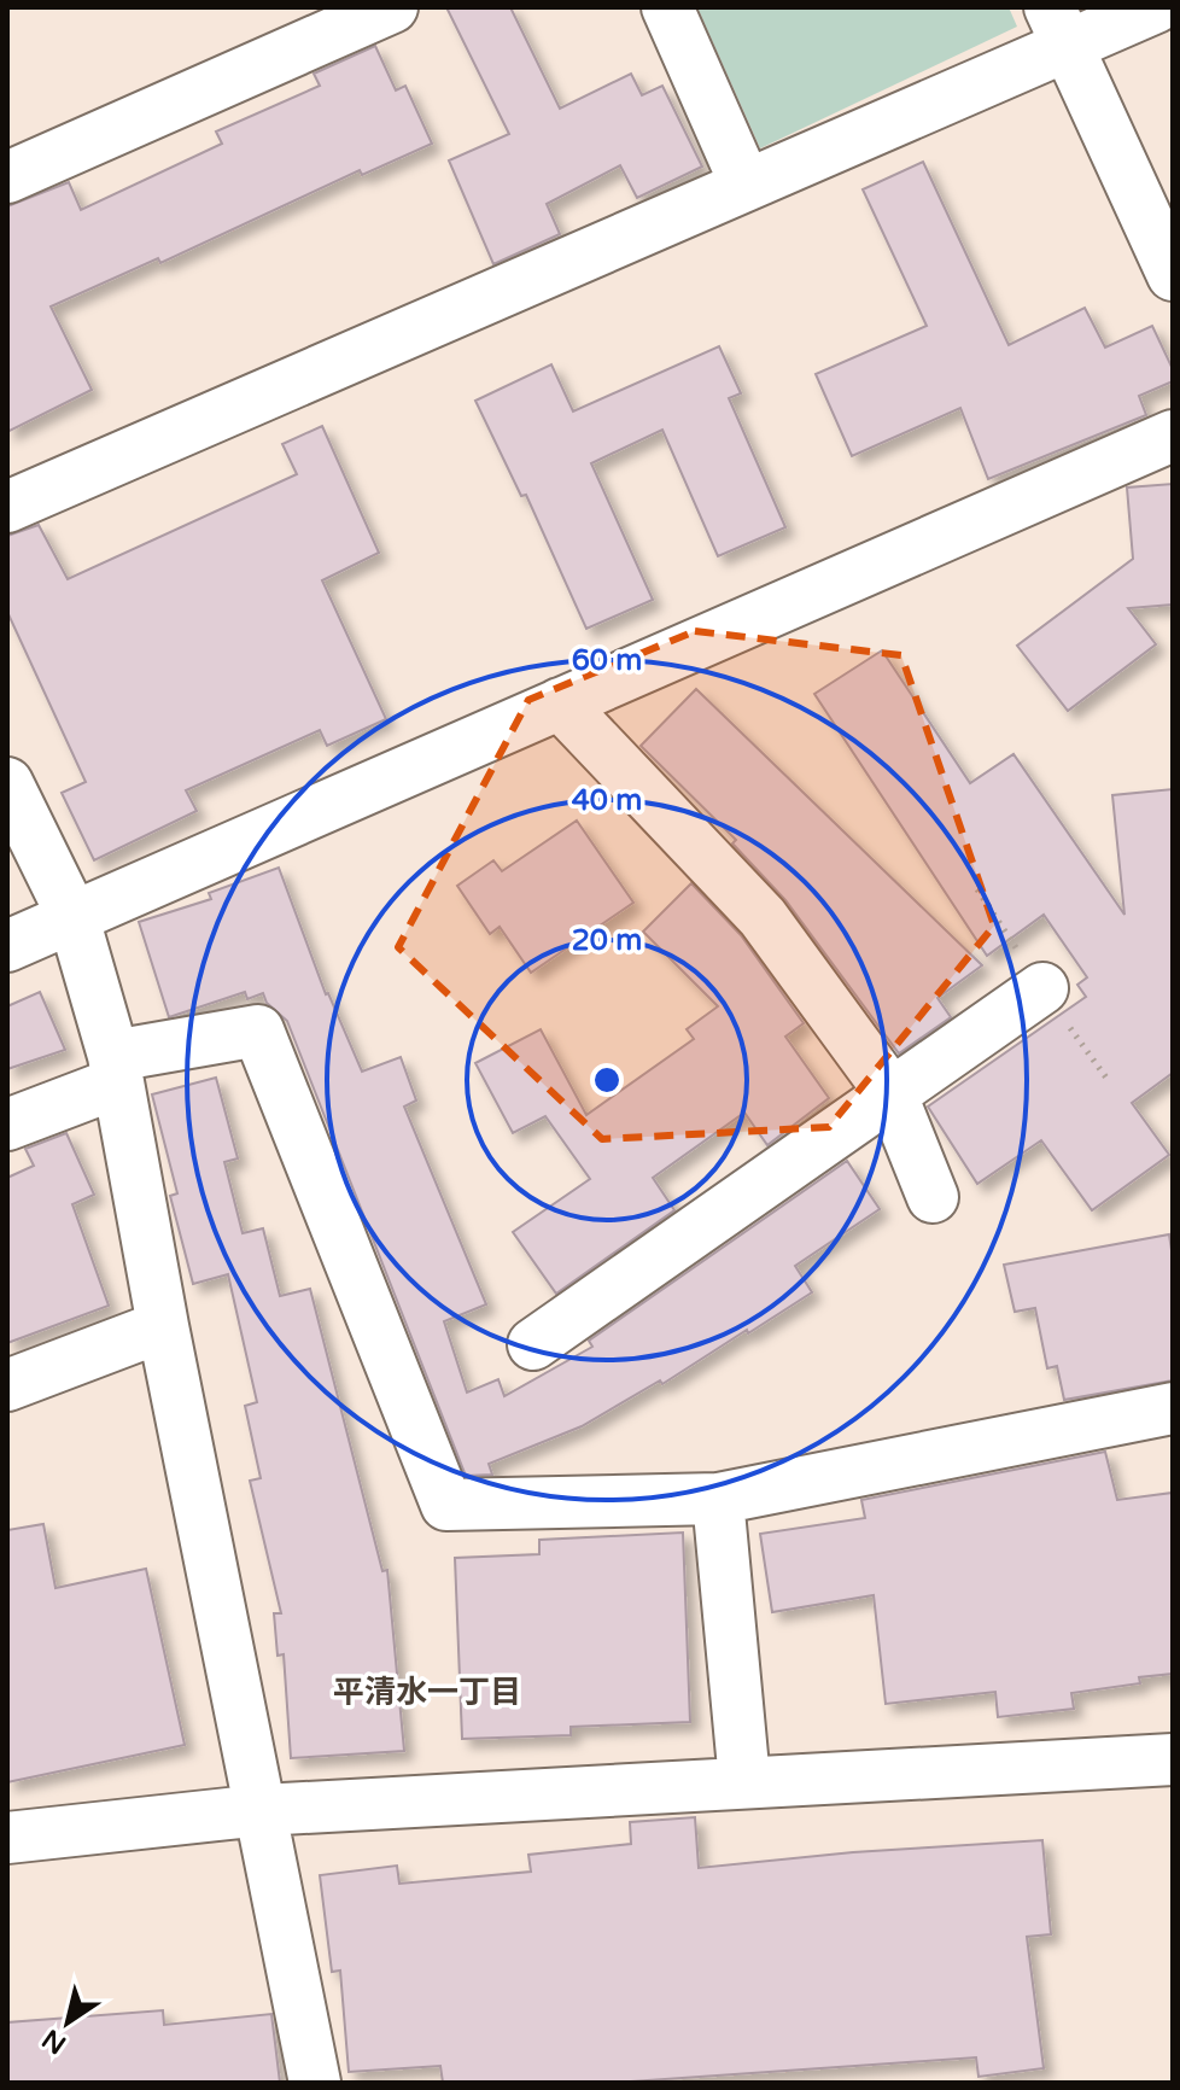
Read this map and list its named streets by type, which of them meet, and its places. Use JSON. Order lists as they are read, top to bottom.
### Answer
{
  "districts": ["平清水一丁目"],
  "north": "bottom left",
  "rings": ["60 m", "40 m", "20 m"]
}
